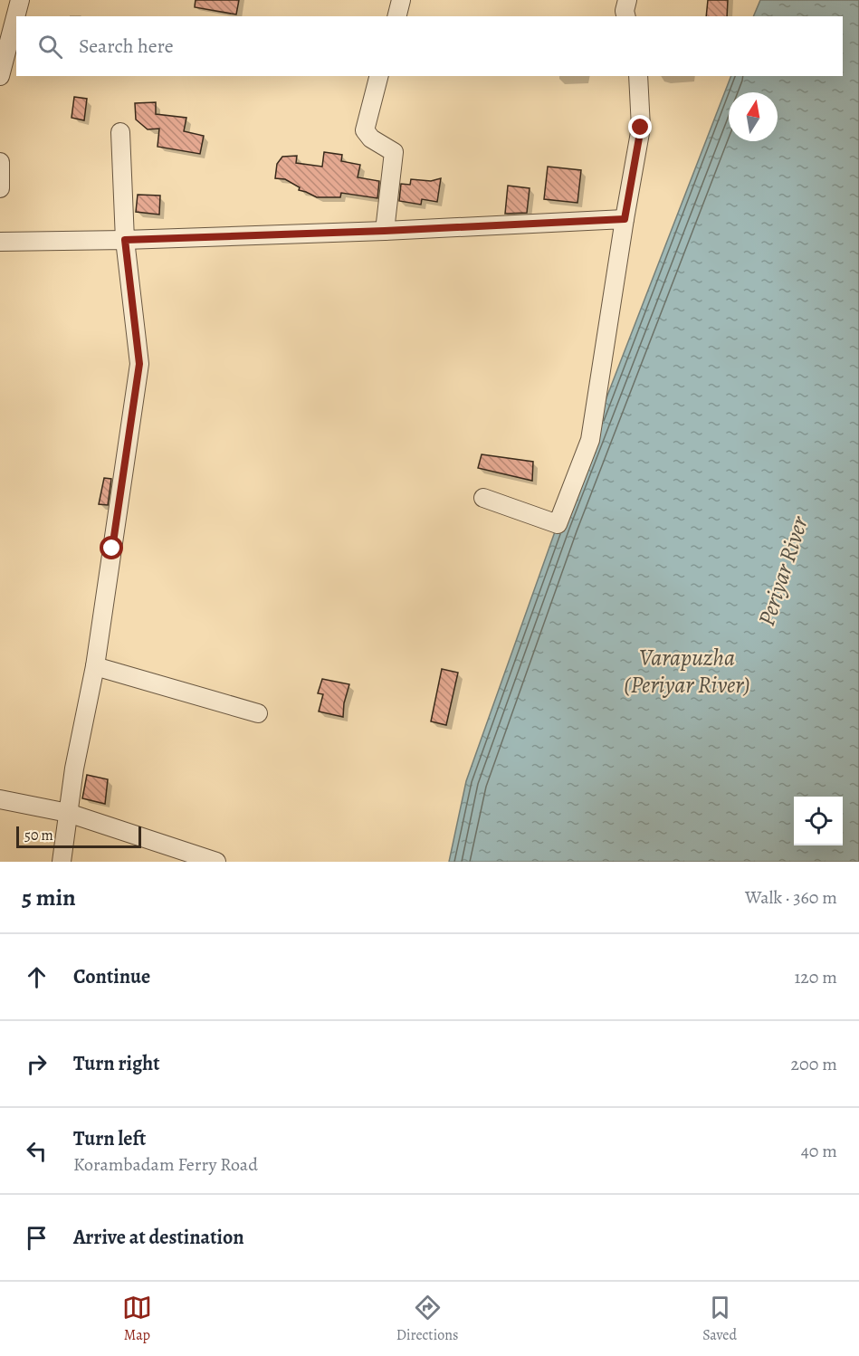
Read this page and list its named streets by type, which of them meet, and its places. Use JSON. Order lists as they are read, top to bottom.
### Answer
{
  "water": ["Periyar River", "Varapuzha (Periyar River)"],
  "scale_bar": "50 m",
  "north": "top",
  "page": {
    "search": "Search here",
    "scale": "50 m",
    "heading": ["5 min", "Walk · 360 m"],
    "list": [
      ["Continue", "120 m"],
      ["Turn right", "200 m"],
      ["Turn left", "Korambadam Ferry Road", "40 m"],
      "Arrive at destination"
    ],
    "nav": ["Map", "Directions", "Saved"]
  }
}
